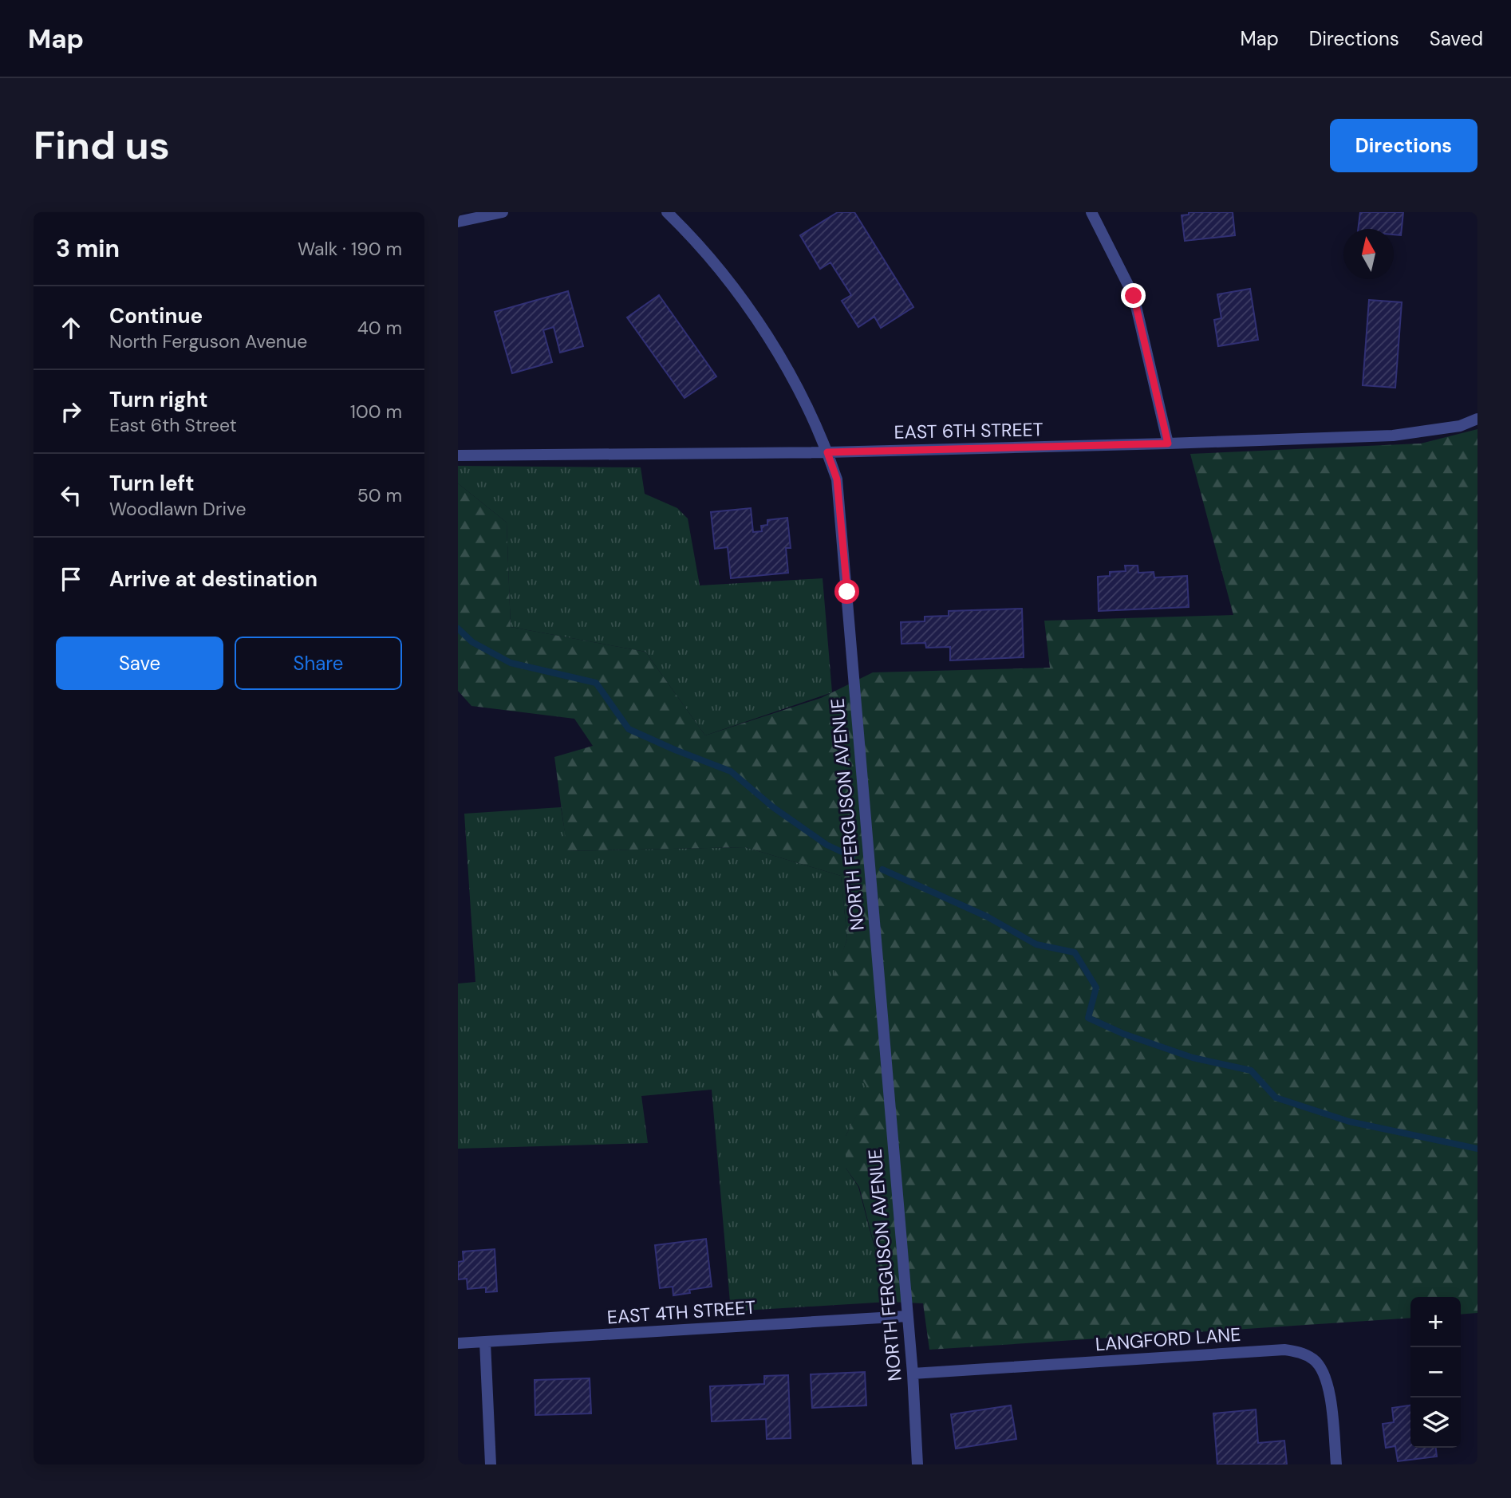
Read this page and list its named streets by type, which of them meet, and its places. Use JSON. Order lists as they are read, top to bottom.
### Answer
{
  "streets": {
    "street": [
      "EAST 6TH STREET",
      "NORTH FERGUSON AVENUE",
      "EAST 4TH STREET",
      "LANGFORD LANE"
    ]
  },
  "crossings": [
    ["EAST 6TH STREET", "NORTH FERGUSON AVENUE"],
    ["NORTH FERGUSON AVENUE", "EAST 4TH STREET"],
    ["NORTH FERGUSON AVENUE", "LANGFORD LANE"]
  ],
  "north": "top",
  "page": {
    "header": "Map",
    "nav": ["Map", "Directions", "Saved"],
    "buttons": [
      "Directions",
      ["Save", "Share"]
    ],
    "title": "Find us",
    "heading": ["3 min", "Walk · 190 m"],
    "list": [
      ["Continue", "North Ferguson Avenue", "40 m"],
      ["Turn right", "East 6th Street", "100 m"],
      ["Turn left", "Woodlawn Drive", "50 m"],
      "Arrive at destination"
    ],
    "map_buttons": ["+", "−"]
  }
}
